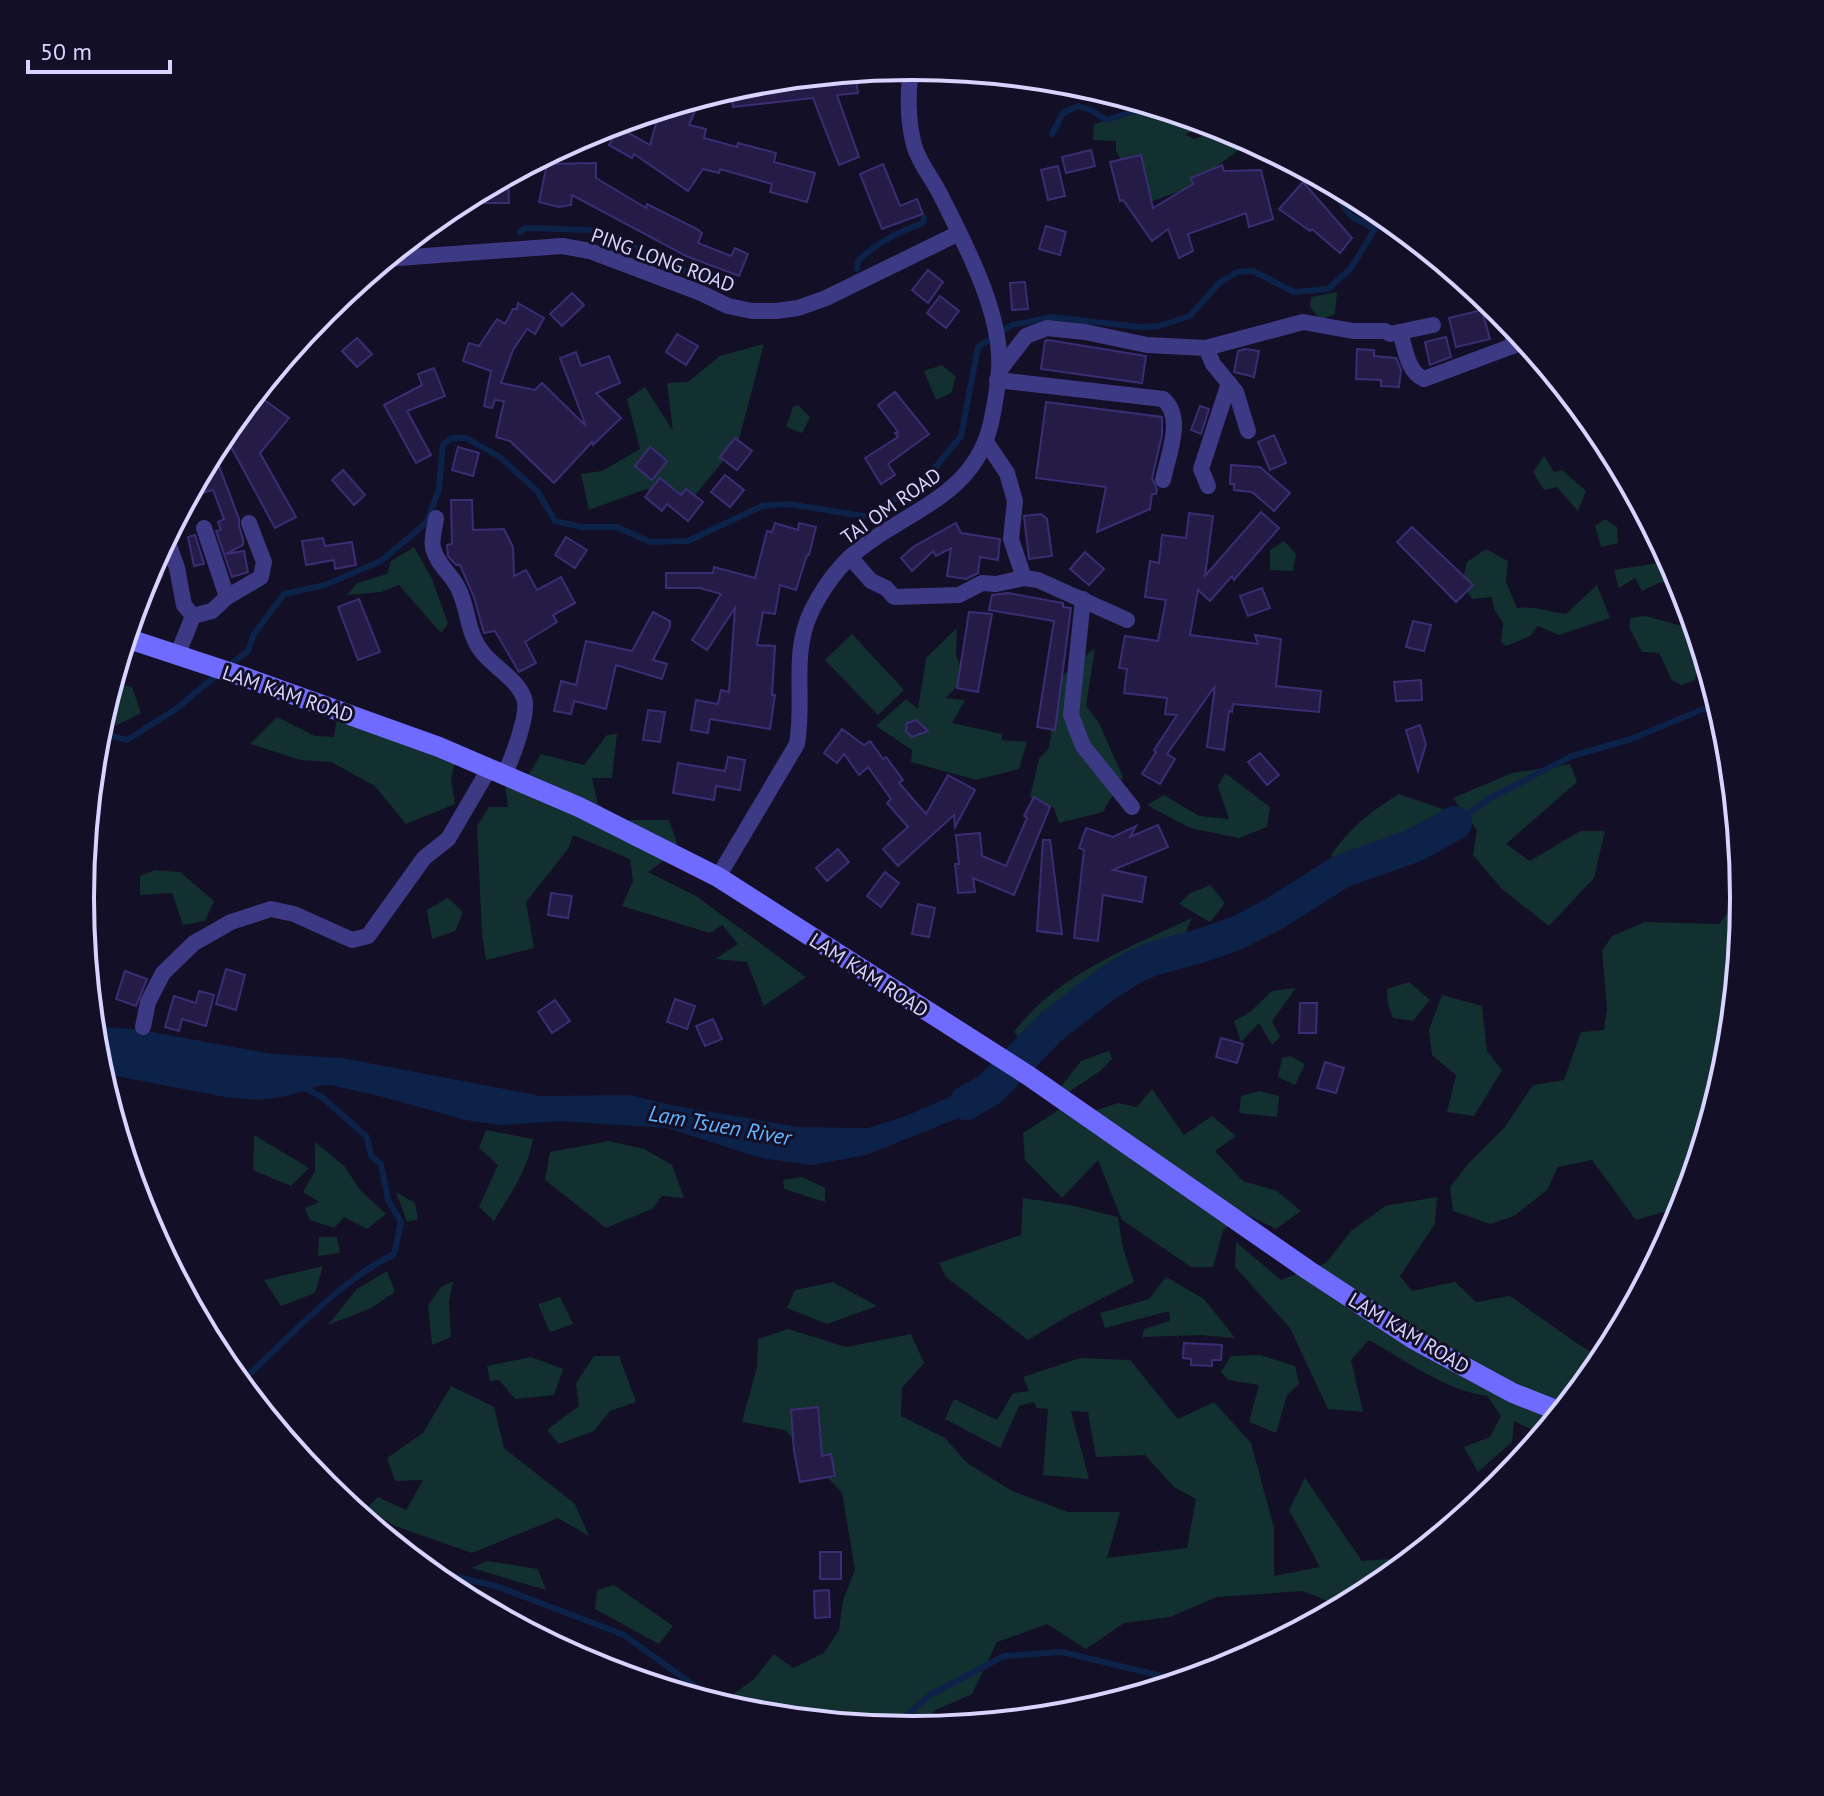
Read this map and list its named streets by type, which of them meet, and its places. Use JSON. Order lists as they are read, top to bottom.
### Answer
{
  "streets": {
    "main road": ["LAM KAM ROAD"],
    "street": ["PING LONG ROAD", "TAI OM ROAD"]
  },
  "crossings": [
    ["PING LONG ROAD", "TAI OM ROAD"],
    ["TAI OM ROAD", "LAM KAM ROAD"]
  ],
  "water": ["Lam Tsuen River"],
  "scale_bar": "50 m"
}
